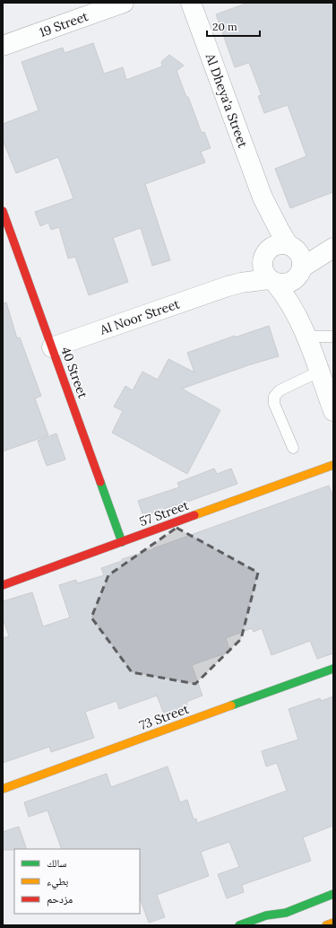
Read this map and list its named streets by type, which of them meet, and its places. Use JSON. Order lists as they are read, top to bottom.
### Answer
{
  "streets": {
    "street": [
      "19 Street",
      "Al Dheya'a Street",
      "Al Noor Street",
      "40 Street",
      "57 Street",
      "73 Street"
    ]
  },
  "crossings": [
    ["Al Dheya'a Street", "Al Noor Street"],
    ["Al Noor Street", "40 Street"],
    ["40 Street", "57 Street"]
  ],
  "legend": ["سالك", "بطيء", "مزدحم"],
  "scale_bar": "20 m"
}
